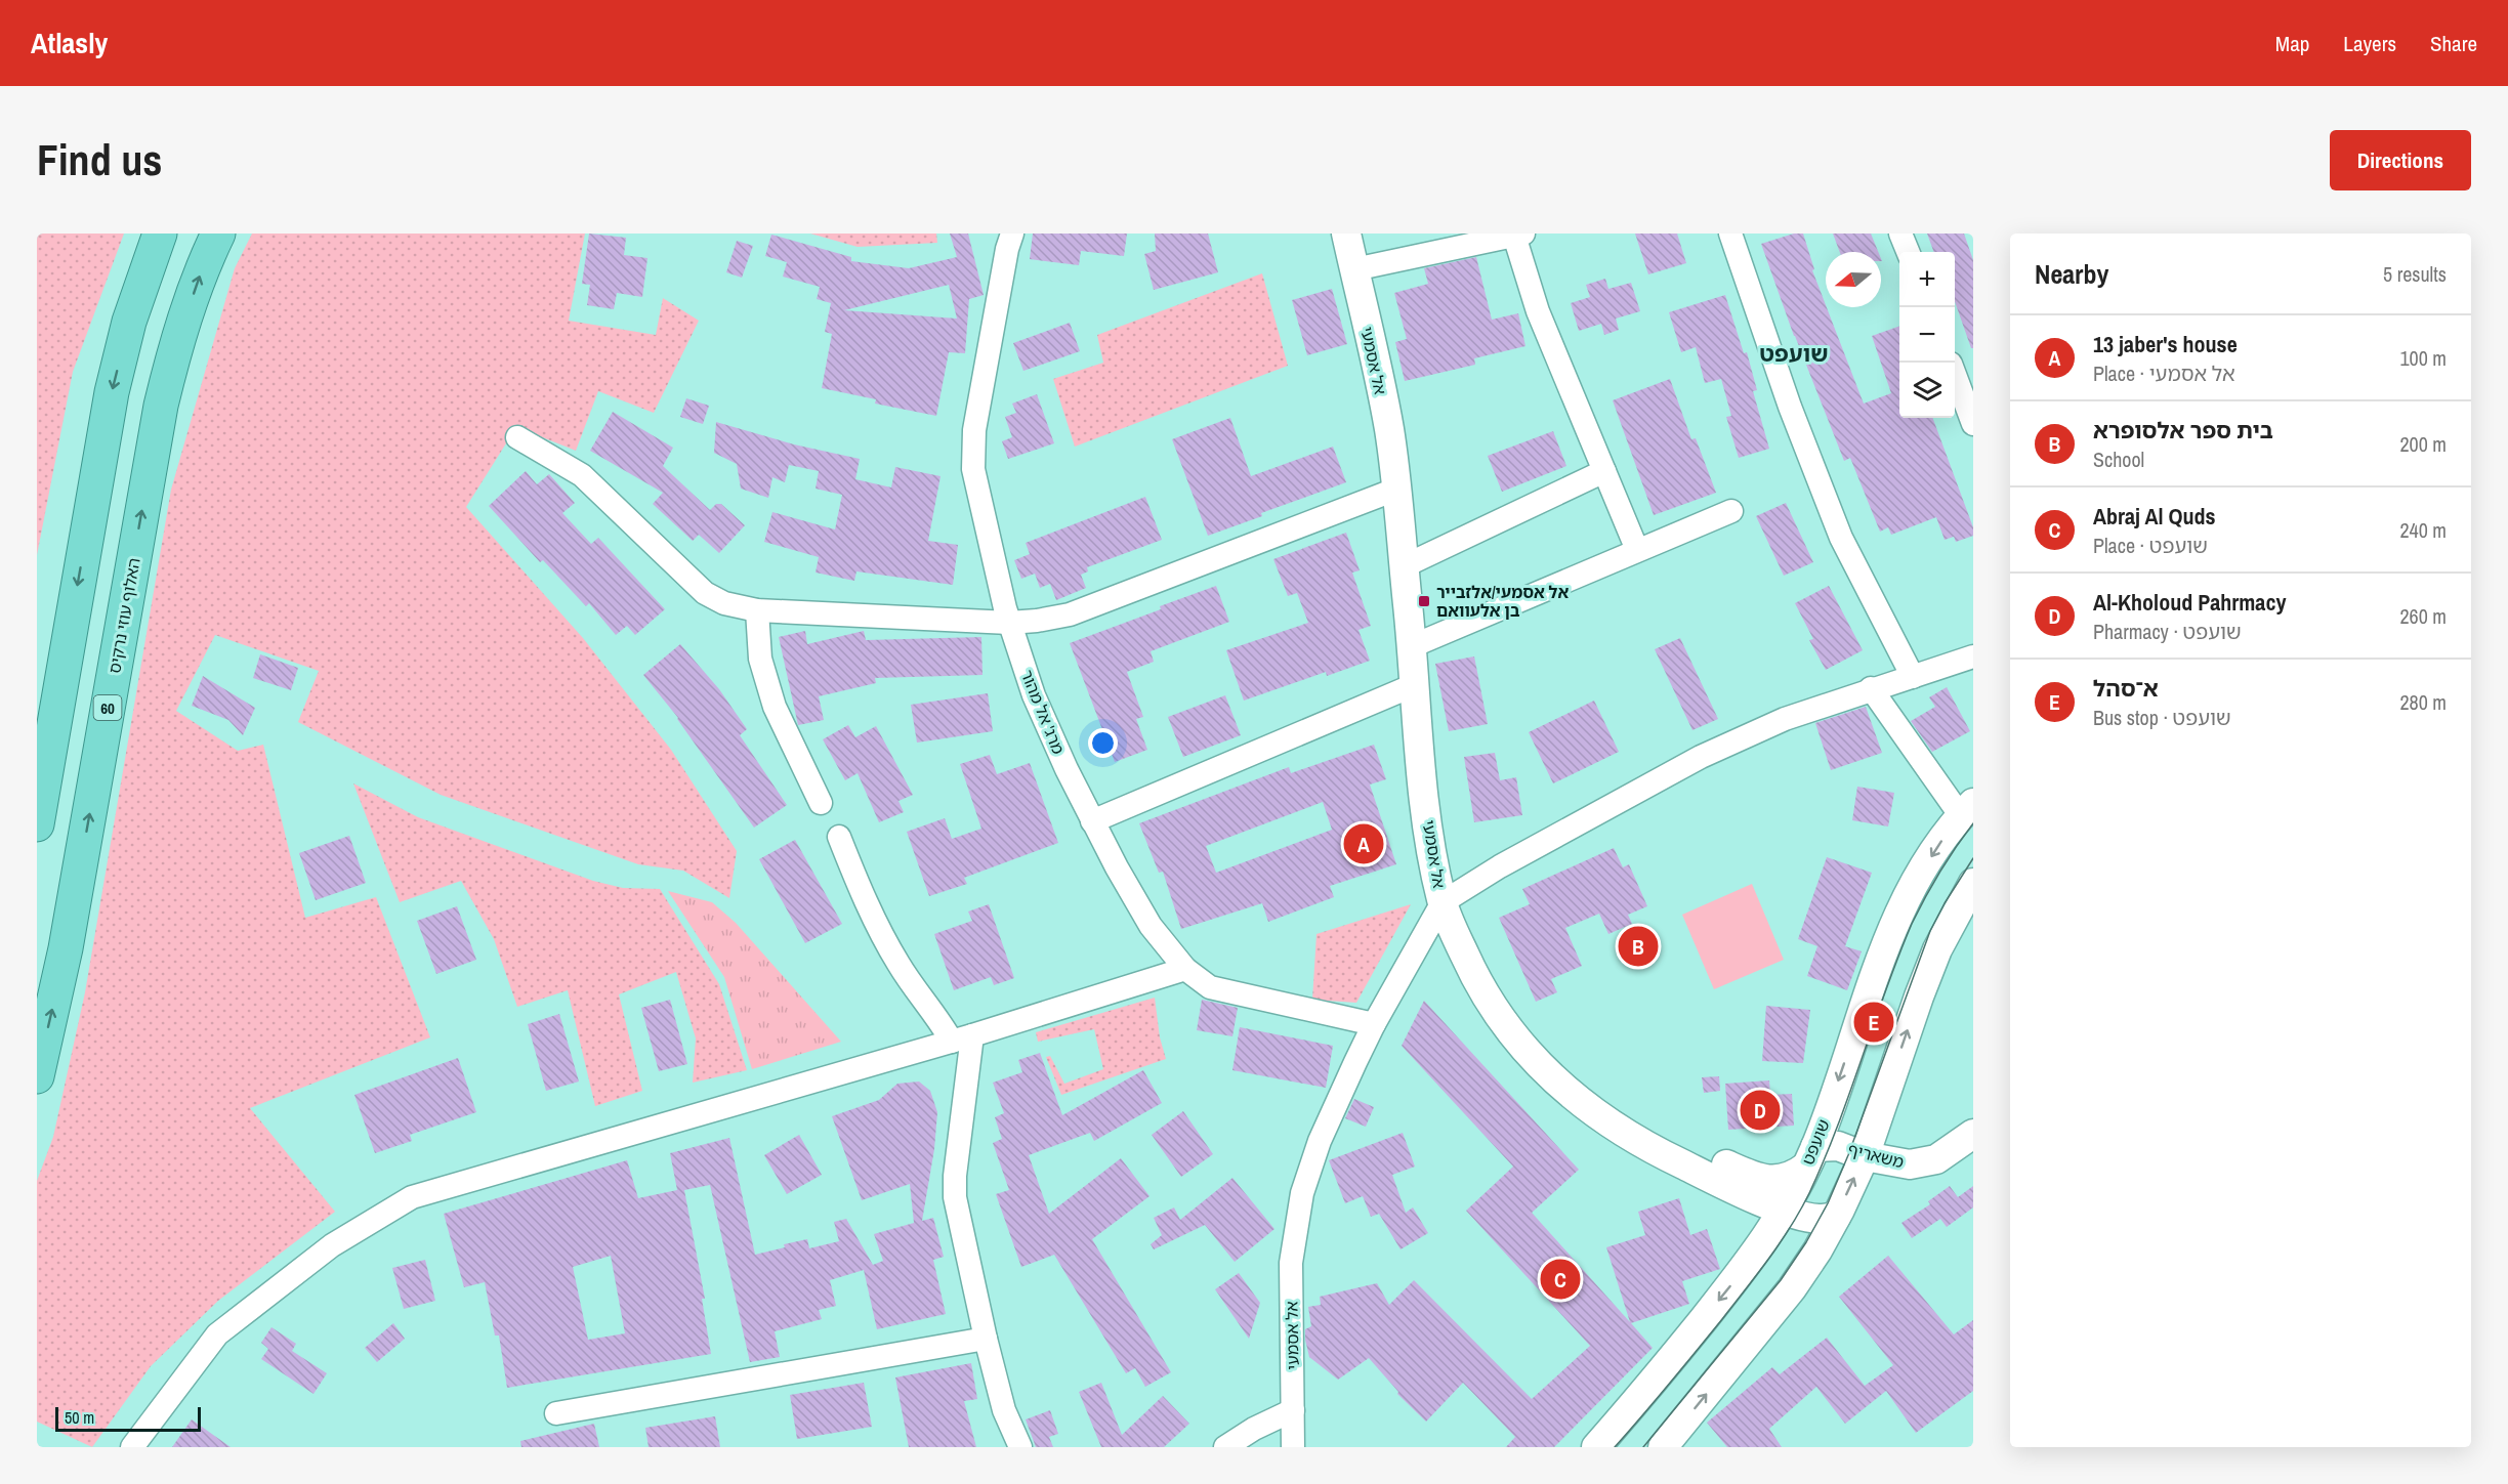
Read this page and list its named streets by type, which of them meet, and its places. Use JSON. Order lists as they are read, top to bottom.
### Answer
{
  "streets": {
    "highway": ["האלוף עוזי נרקיס", "60"],
    "street": [
      "אל אסמעי",
      "מרג' אל מהור",
      "שועפט",
      "משאריף"
    ]
  },
  "crossings": [
    ["אל אסמעי", "מרג' אל מהור"],
    ["שועפט", "משאריף"]
  ],
  "districts": ["שועפט"],
  "places": {
    "transit": ["אל אסמעי/אלזבייר בן אלעוואם"]
  },
  "scale_bar": "50 m",
  "north": "left",
  "page": {
    "header": "Atlasly",
    "nav": ["Map", "Layers", "Share"],
    "buttons": "Directions",
    "title": "Find us",
    "heading": ["Nearby", "5 results"],
    "map_buttons": ["+", "−"],
    "list": [
      {
        "mark": "A",
        "name": "13 jaber's house",
        "note": "Place · אל אסמעי",
        "value": "100 m"
      },
      {
        "mark": "B",
        "name": "בית ספר אלסופרא",
        "note": "School",
        "value": "200 m"
      },
      {
        "mark": "C",
        "name": "Abraj Al Quds",
        "note": "Place · שועפט",
        "value": "240 m"
      },
      {
        "mark": "D",
        "name": "Al-Kholoud Pahrmacy",
        "note": "Pharmacy · שועפט",
        "value": "260 m"
      },
      {
        "mark": "E",
        "name": "א־סהל",
        "note": "Bus stop · שועפט",
        "value": "280 m"
      }
    ],
    "pins": [
      "A",
      "B",
      "E",
      "D",
      "C"
    ],
    "scale": "50 m"
  }
}
